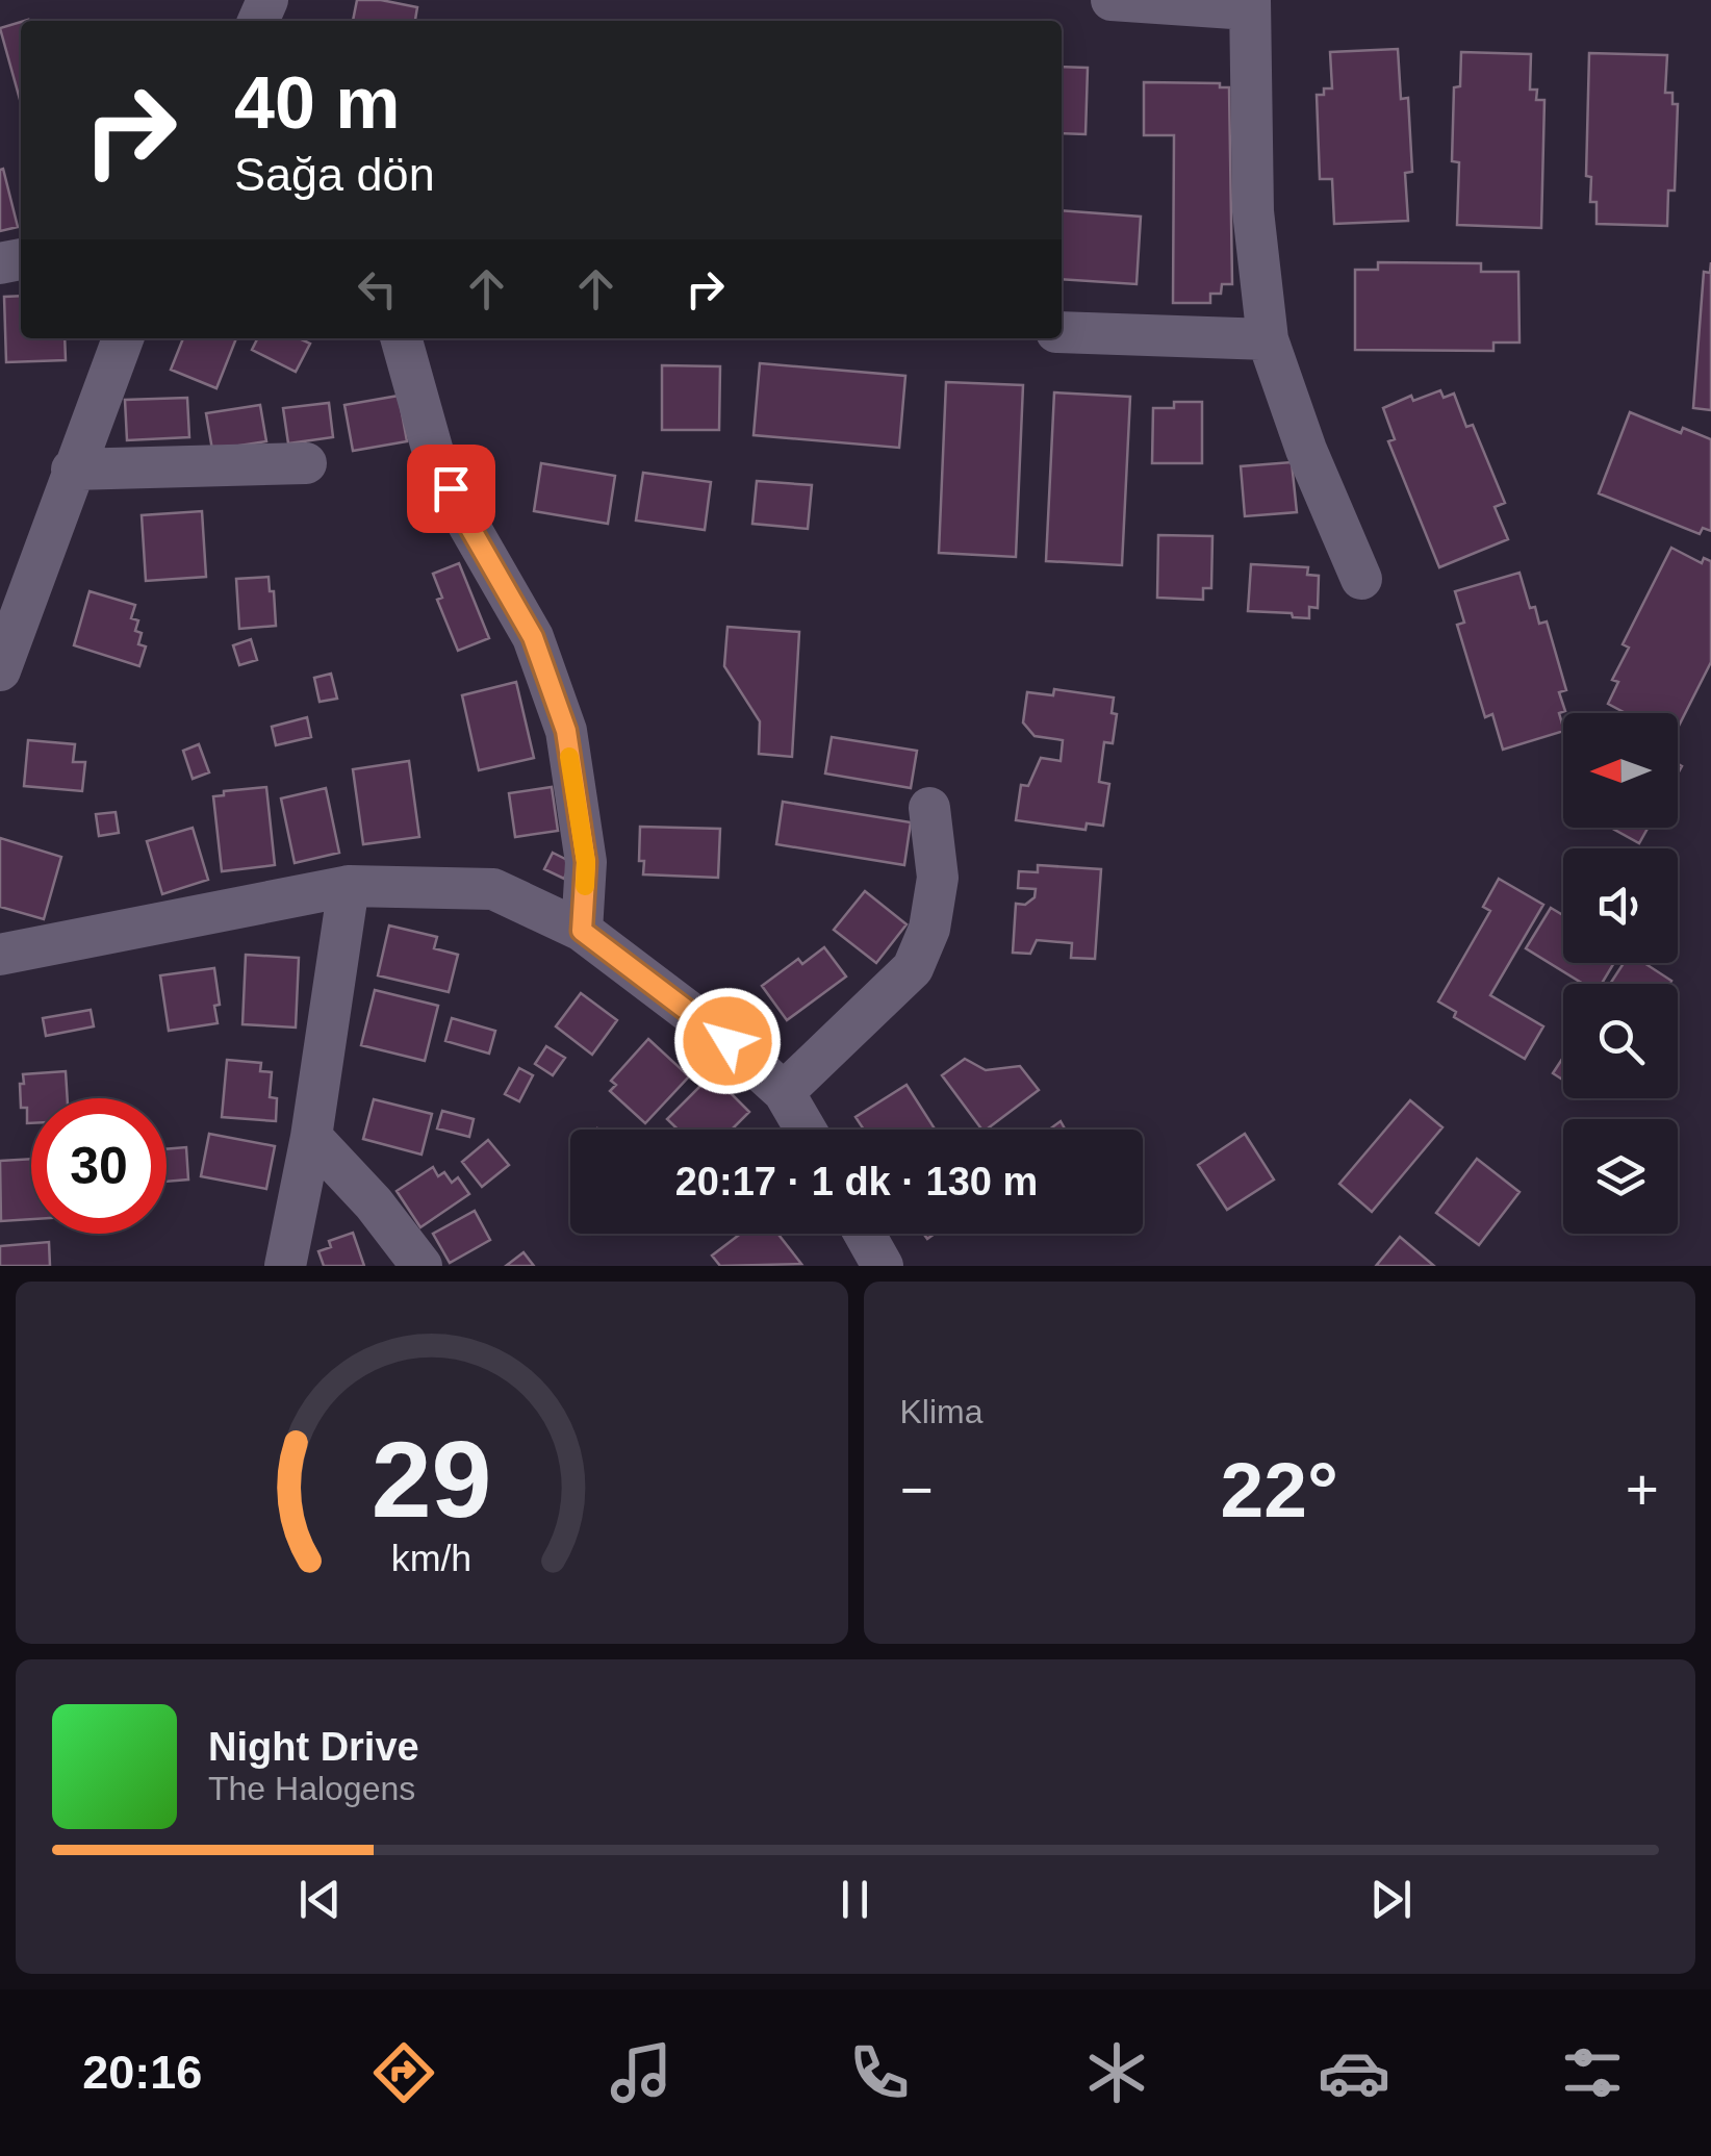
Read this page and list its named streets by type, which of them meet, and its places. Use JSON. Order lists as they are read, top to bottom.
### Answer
{
  "north": "left",
  "page": {
    "turn": ["40 m", "Sağa dön"],
    "limit": "30",
    "trip": "20:17 · 1 dk · 130 m",
    "tile": "Klima",
    "heat": ["−", "22°", "+"],
    "song": ["Night Drive", "The Halogens"],
    "tabs": "20:16",
    "gauge": ["29", "km/h"]
  }
}
